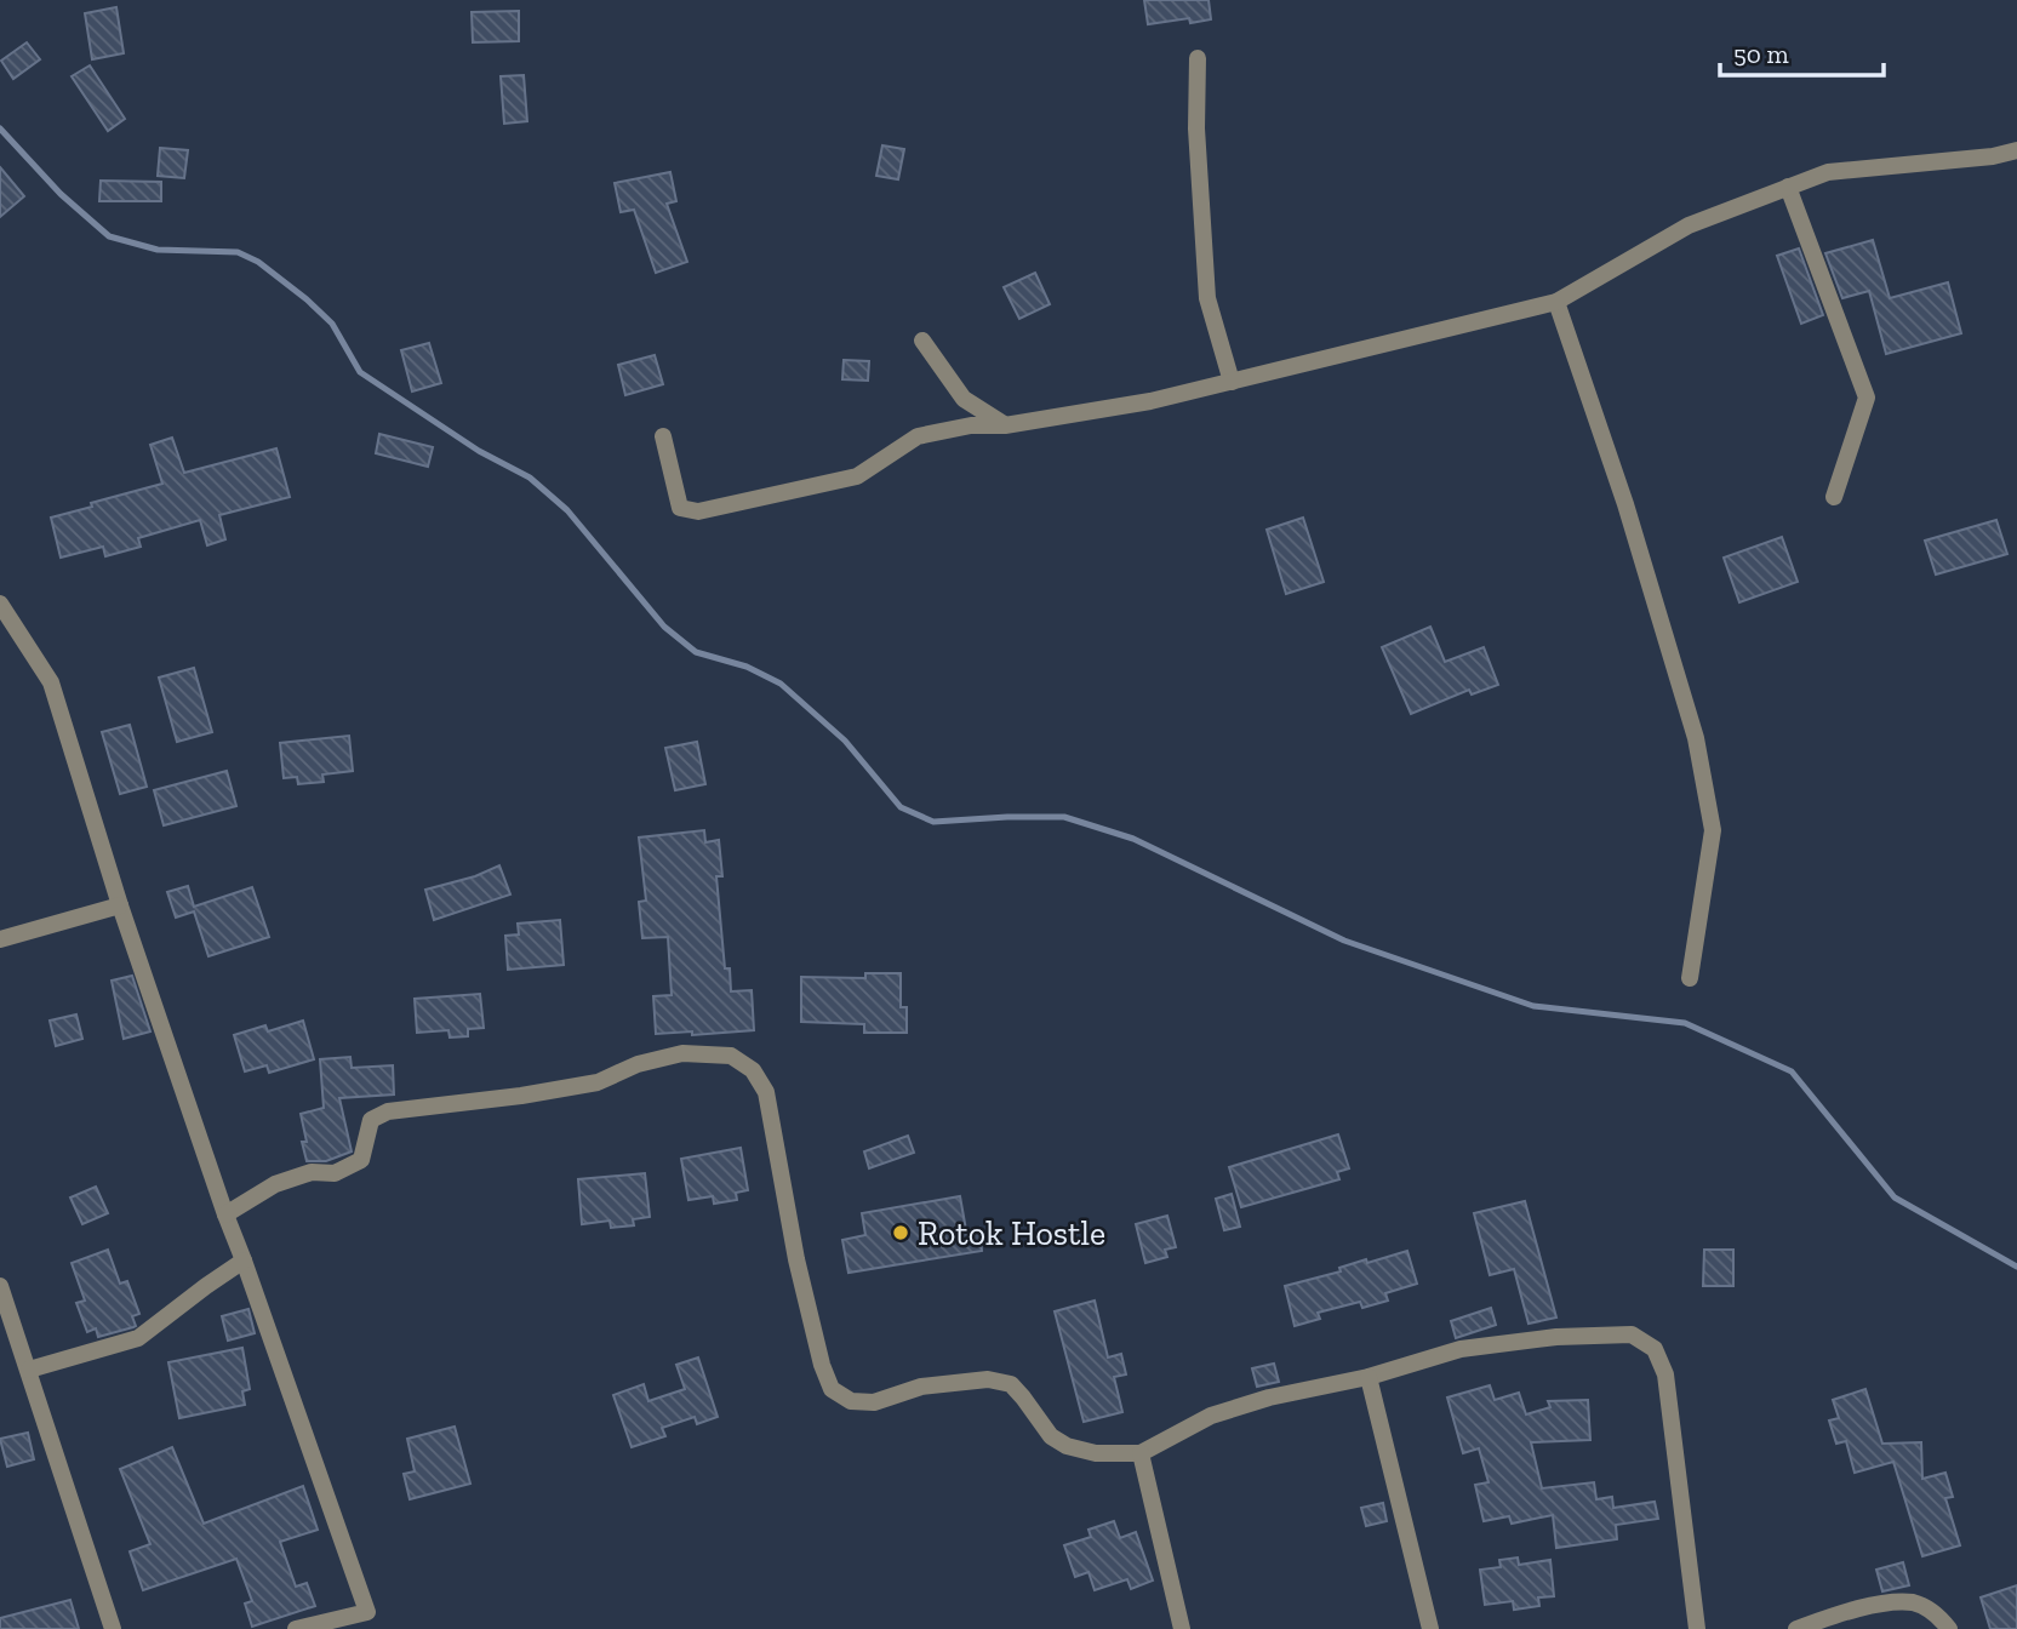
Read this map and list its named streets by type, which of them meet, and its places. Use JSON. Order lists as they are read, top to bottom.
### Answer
{
  "places": ["Rotok Hostle"],
  "scale_bar": "50 m"
}
